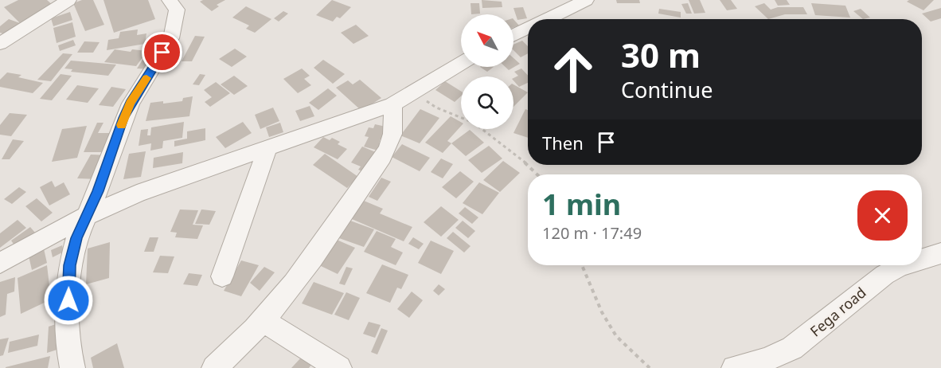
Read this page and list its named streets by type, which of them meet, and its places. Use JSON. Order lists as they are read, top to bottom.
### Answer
{
  "streets": {
    "street": ["Fega road"]
  },
  "north": "top left",
  "page": {
    "turn": ["30 m", "Continue"],
    "then": "Then",
    "heading": ["1 min", "120 m · 17:49"]
  }
}
